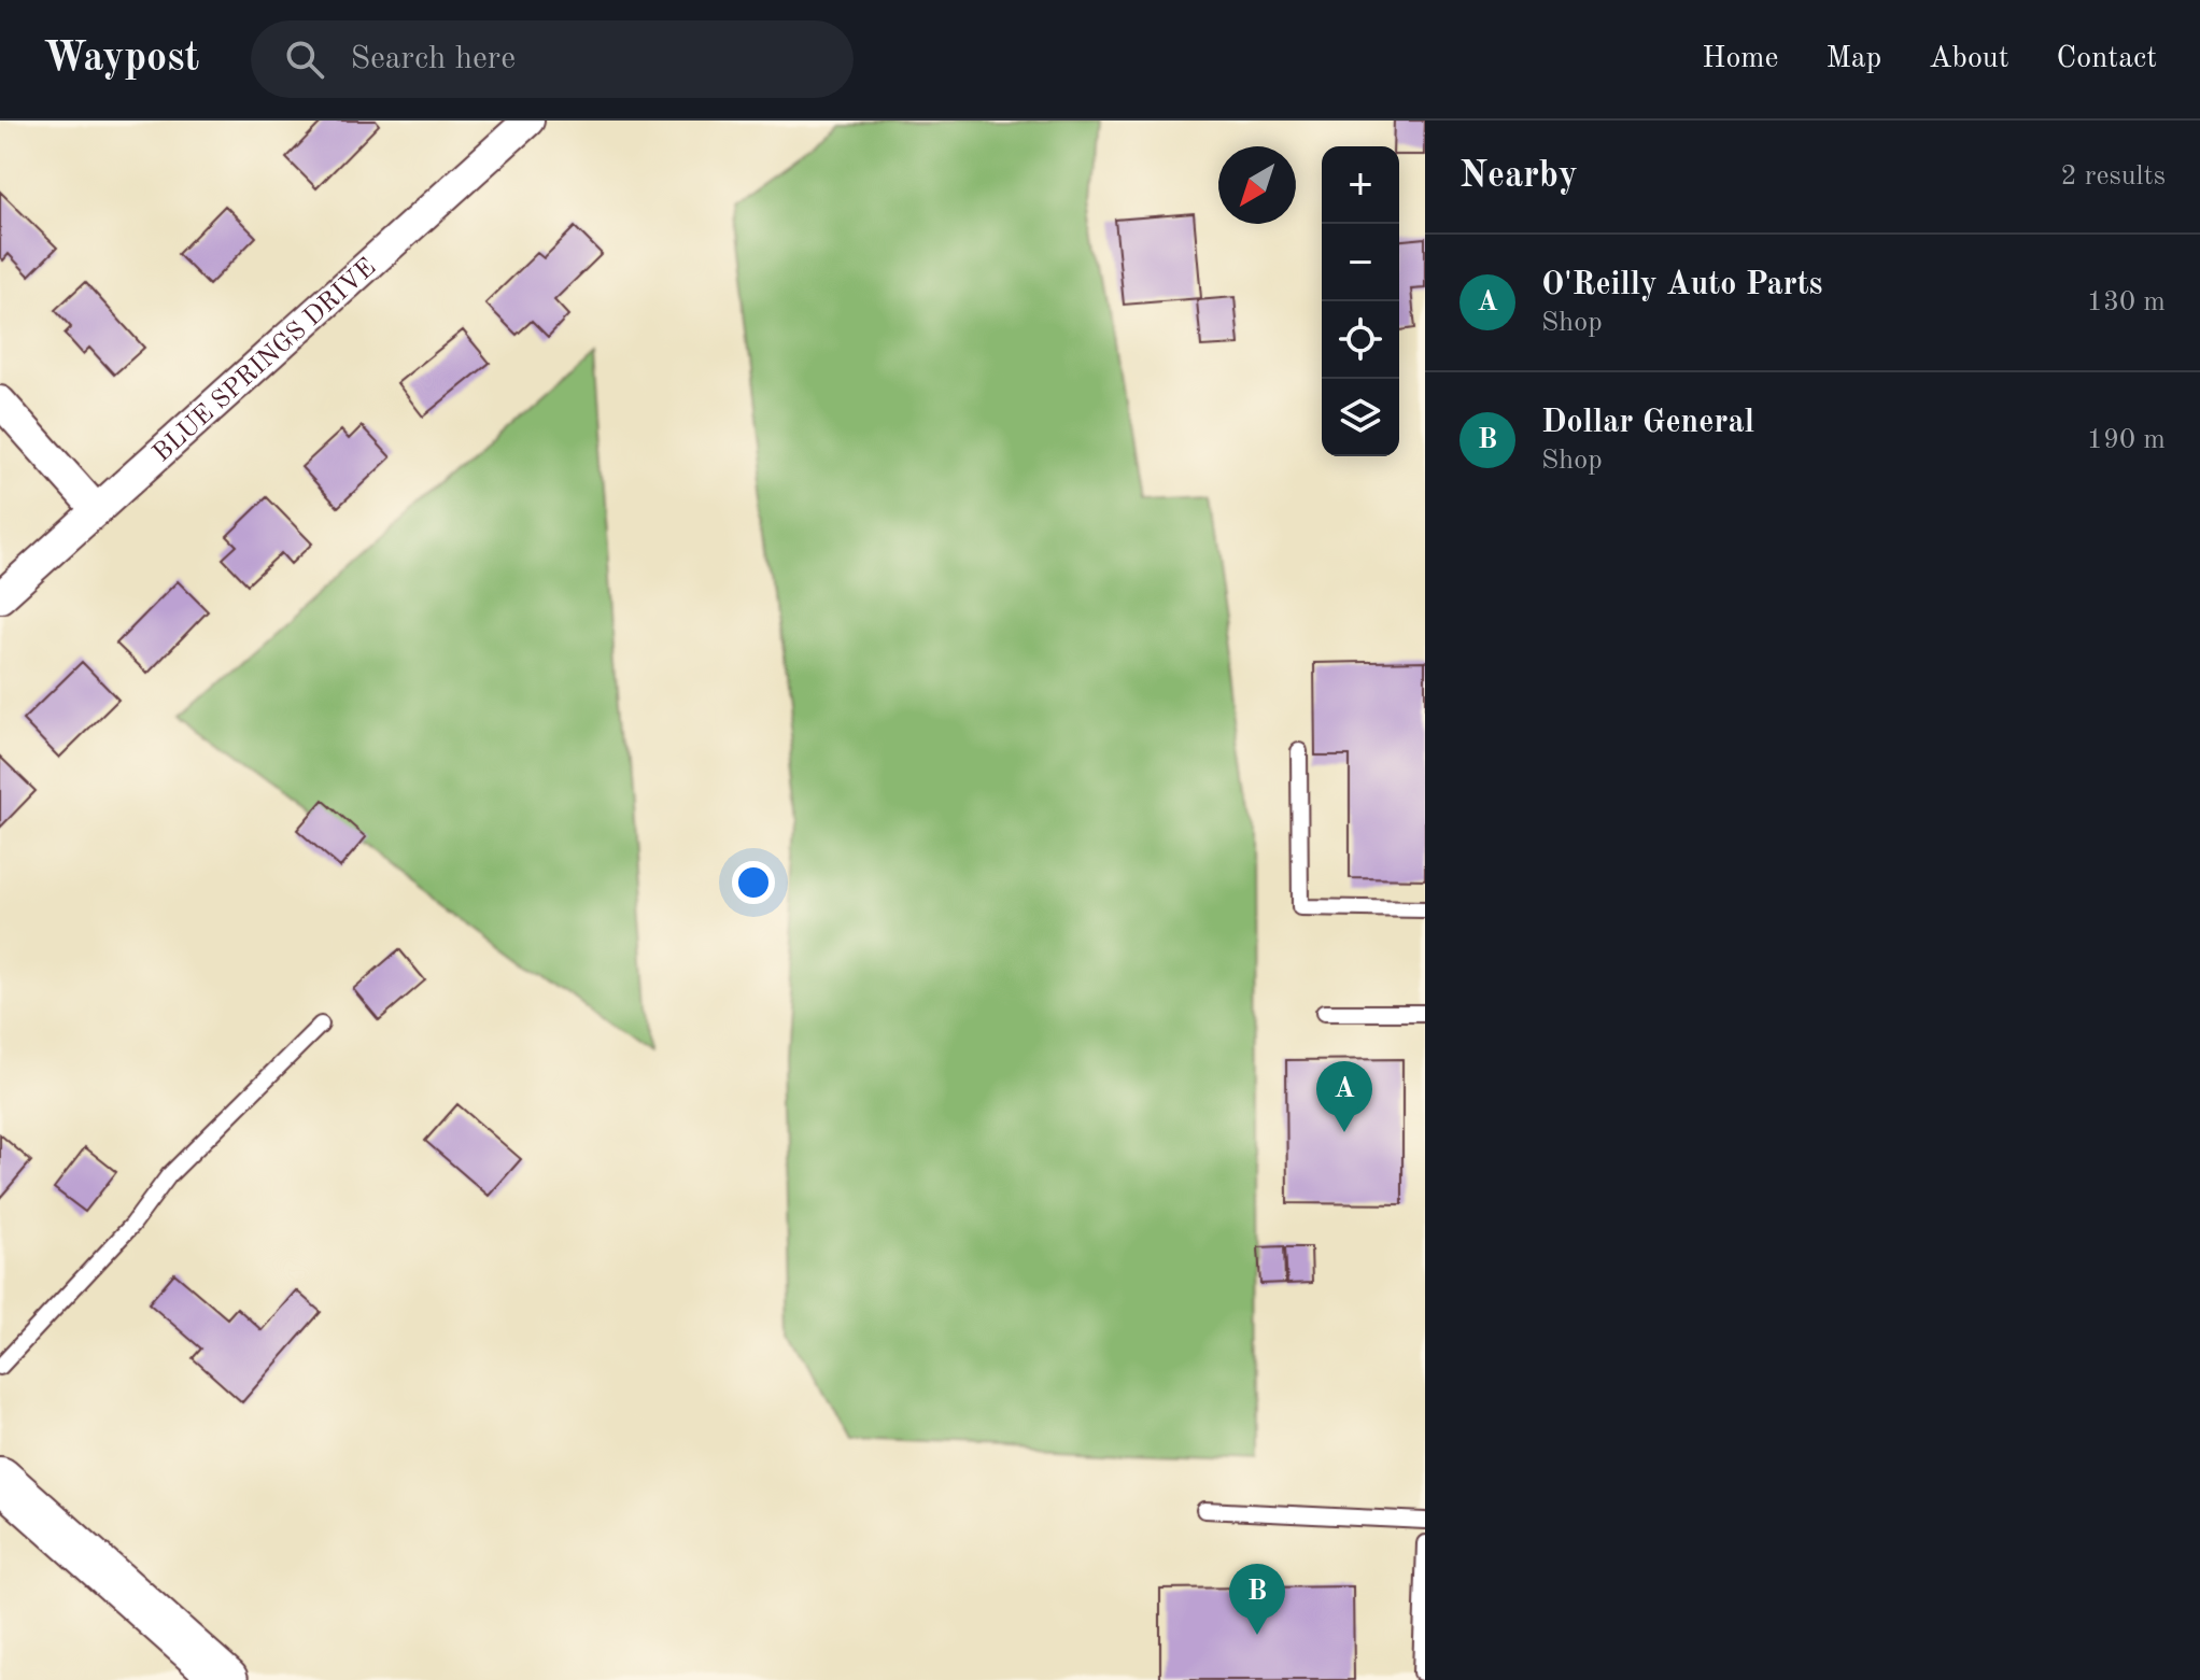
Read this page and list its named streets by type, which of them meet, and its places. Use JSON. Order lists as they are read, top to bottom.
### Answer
{
  "streets": {
    "street": ["BLUE SPRINGS DRIVE"]
  },
  "north": "bottom left",
  "page": {
    "header": "Waypost",
    "search": "Search here",
    "nav": [
      "Home",
      "Map",
      "About",
      "Contact"
    ],
    "heading": ["Nearby", "2 results"],
    "map_buttons": ["+", "−"],
    "list": [
      {
        "mark": "A",
        "name": "O'Reilly Auto Parts",
        "note": "Shop",
        "value": "130 m"
      },
      {
        "mark": "B",
        "name": "Dollar General",
        "note": "Shop",
        "value": "190 m"
      }
    ],
    "pins": ["A", "B"]
  }
}
